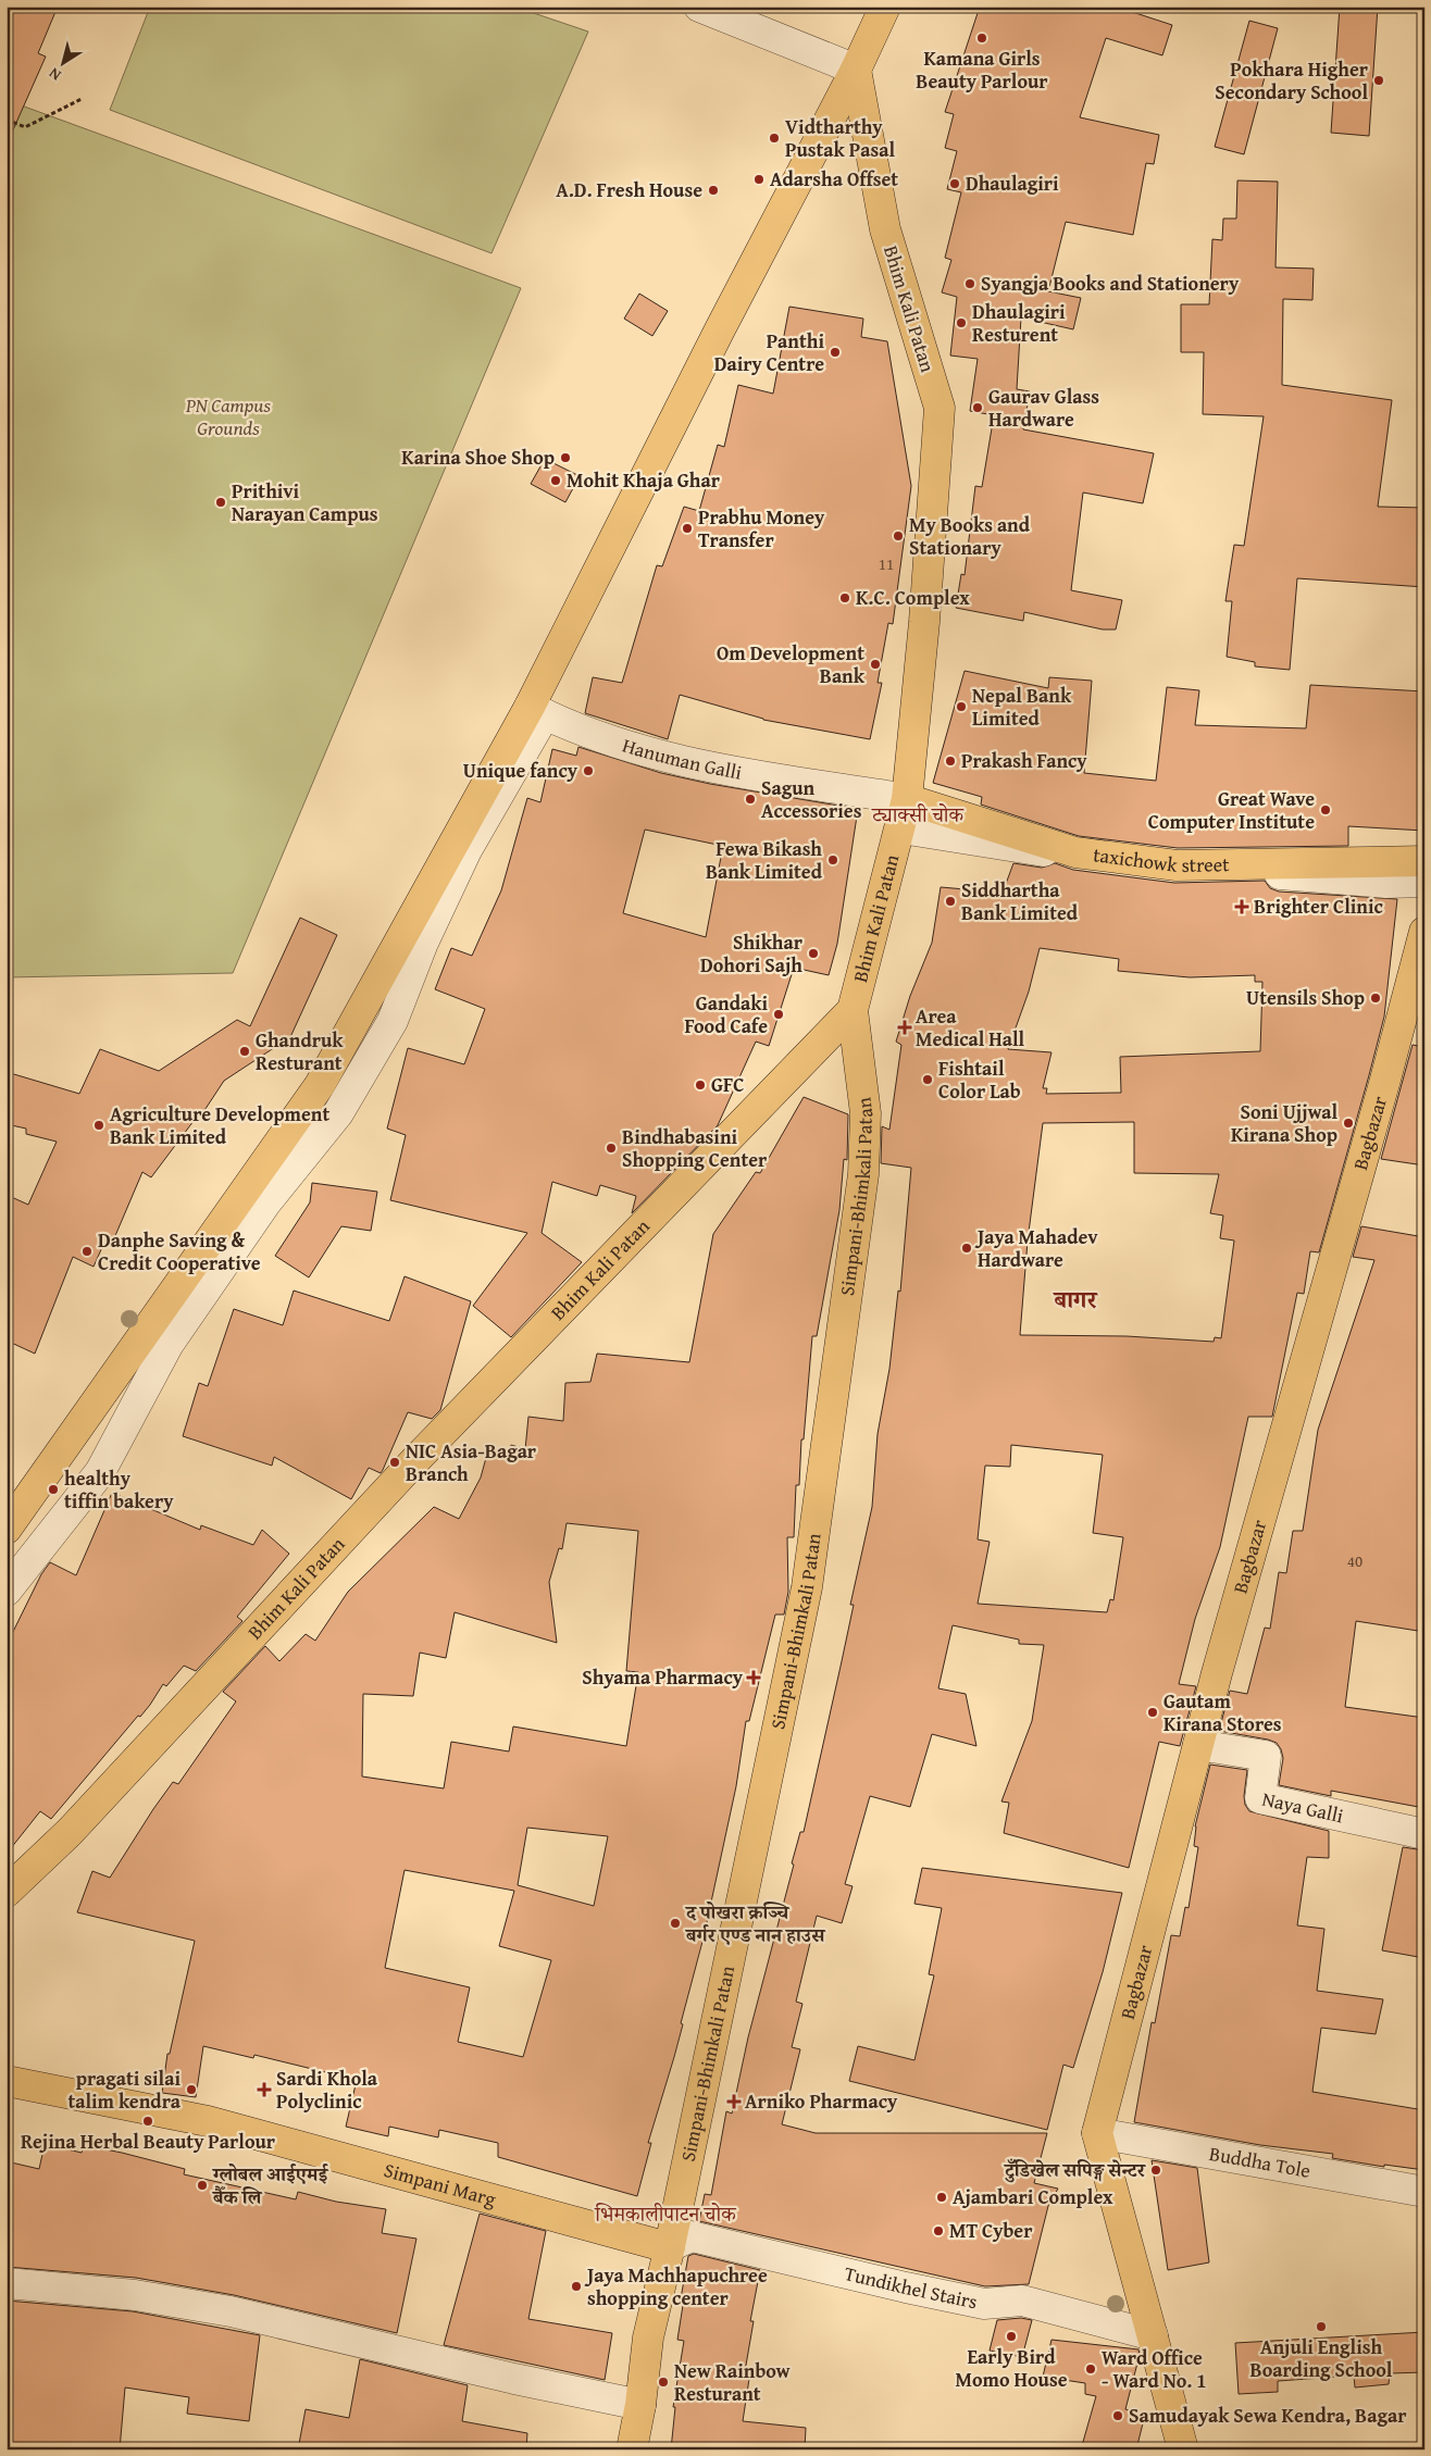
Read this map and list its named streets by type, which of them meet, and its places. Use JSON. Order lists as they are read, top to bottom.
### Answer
{
  "streets": {
    "main road": [
      "Bhim Kali Patan",
      "taxichowk street",
      "Bagbazar",
      "Simpani-Bhimkali Patan",
      "Simpani Marg"
    ],
    "street": [
      "Hanuman Galli",
      "Naya Galli",
      "Buddha Tole",
      "Tundikhel Stairs"
    ]
  },
  "crossings": [
    ["Bhim Kali Patan", "Hanuman Galli"],
    ["Bhim Kali Patan", "taxichowk street"],
    ["Bhim Kali Patan", "Simpani-Bhimkali Patan"],
    ["Hanuman Galli", "taxichowk street"],
    ["Bagbazar", "Naya Galli"],
    ["Bagbazar", "Buddha Tole"],
    ["Bagbazar", "Tundikhel Stairs"],
    ["Simpani-Bhimkali Patan", "Simpani Marg"],
    ["Simpani-Bhimkali Patan", "Tundikhel Stairs"],
    ["Simpani Marg", "Tundikhel Stairs"]
  ],
  "districts": ["ट्याक्सी चोक", "बागर", "भिमकालीपाटन चोक"],
  "parks": ["PN Campus Grounds"],
  "places": {
    "other": [
      "Kamana Girls Beauty Parlour",
      "Pokhara Higher Secondary School",
      "Vidtharthy Pustak Pasal",
      "Adarsha Offset",
      "Dhaulagiri",
      "A.D. Fresh House",
      "Syangja Books and Stationery",
      "Dhaulagiri Resturent",
      "Panthi Dairy Centre",
      "Gaurav Glass Hardware",
      "Karina Shoe Shop",
      "Mohit Khaja Ghar",
      "Prithivi Narayan Campus",
      "Prabhu Money Transfer",
      "My Books and Stationary",
      "K.C. Complex",
      "Om Development Bank",
      "Nepal Bank Limited",
      "Prakash Fancy",
      "Unique fancy",
      "Sagun Accessories",
      "Great Wave Computer Institute",
      "Fewa Bikash Bank Limited",
      "Siddhartha Bank Limited",
      "Shikhar Dohori Sajh",
      "Utensils Shop",
      "Gandaki Food Cafe",
      "Ghandruk Resturant",
      "Fishtail Color Lab",
      "GFC",
      "Soni Ujjwal Kirana Shop",
      "Agriculture Development Bank Limited",
      "Bindhabasini Shopping Center",
      "Jaya Mahadev Hardware",
      "Danphe Saving & Credit Cooperative",
      "NIC Asia-Bagar Branch",
      "healthy tiffin bakery",
      "Gautam Kirana Stores",
      "द पोखरा क्रञ्चि बर्गर एण्ड नान हाउस",
      "pragati silai talim kendra",
      "Rejina Herbal Beauty Parlour",
      "टुँडिखेल सपिङ्ग सेन्टर",
      "ग्लोबल आईएमई बैँक लि",
      "Ajambari Complex",
      "MT Cyber",
      "Jaya Machhapuchree shopping center",
      "Anjuli English Boarding School",
      "Early Bird Momo House",
      "Ward Office - Ward No. 1",
      "New Rainbow Resturant",
      "Samudayak Sewa Kendra, Bagar"
    ],
    "health": [
      "Brighter Clinic",
      "Area Medical Hall",
      "Shyama Pharmacy",
      "Sardi Khola Polyclinic",
      "Arniko Pharmacy"
    ]
  },
  "house_numbers": ["11", "40"],
  "north": "bottom left"
}
